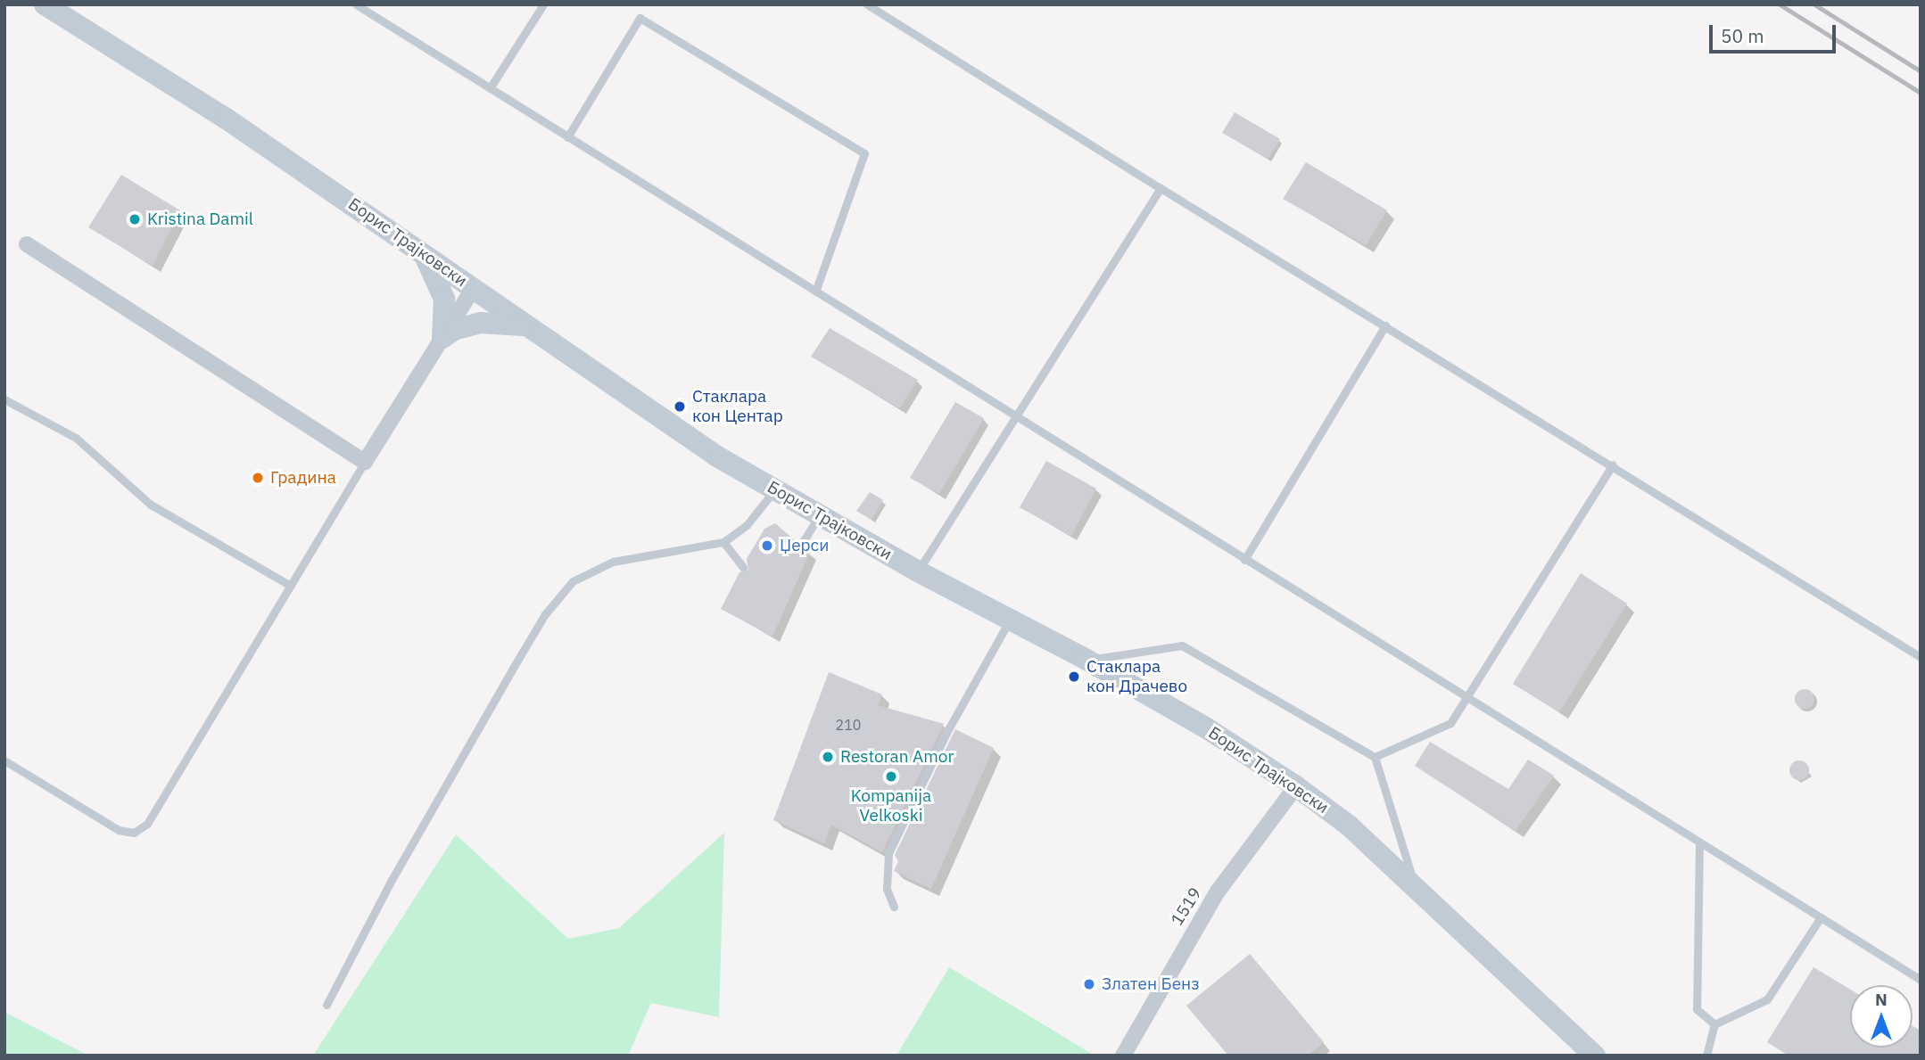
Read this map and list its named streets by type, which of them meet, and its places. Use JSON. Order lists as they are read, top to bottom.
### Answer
{
  "streets": {
    "main road": ["Борис Трајковски"],
    "street": ["1519"]
  },
  "crossings": [
    ["Борис Трајковски", "1519"]
  ],
  "places": [
    "Kristina Damil",
    "Стаклара кон Центар",
    "Градина",
    "Џерси",
    "Стаклара кон Драчево",
    "Restoran Amor",
    "Kompanija Velkoski",
    "Златен Бенз"
  ],
  "house_numbers": ["210"],
  "scale_bar": "50 m",
  "north": "top"
}
